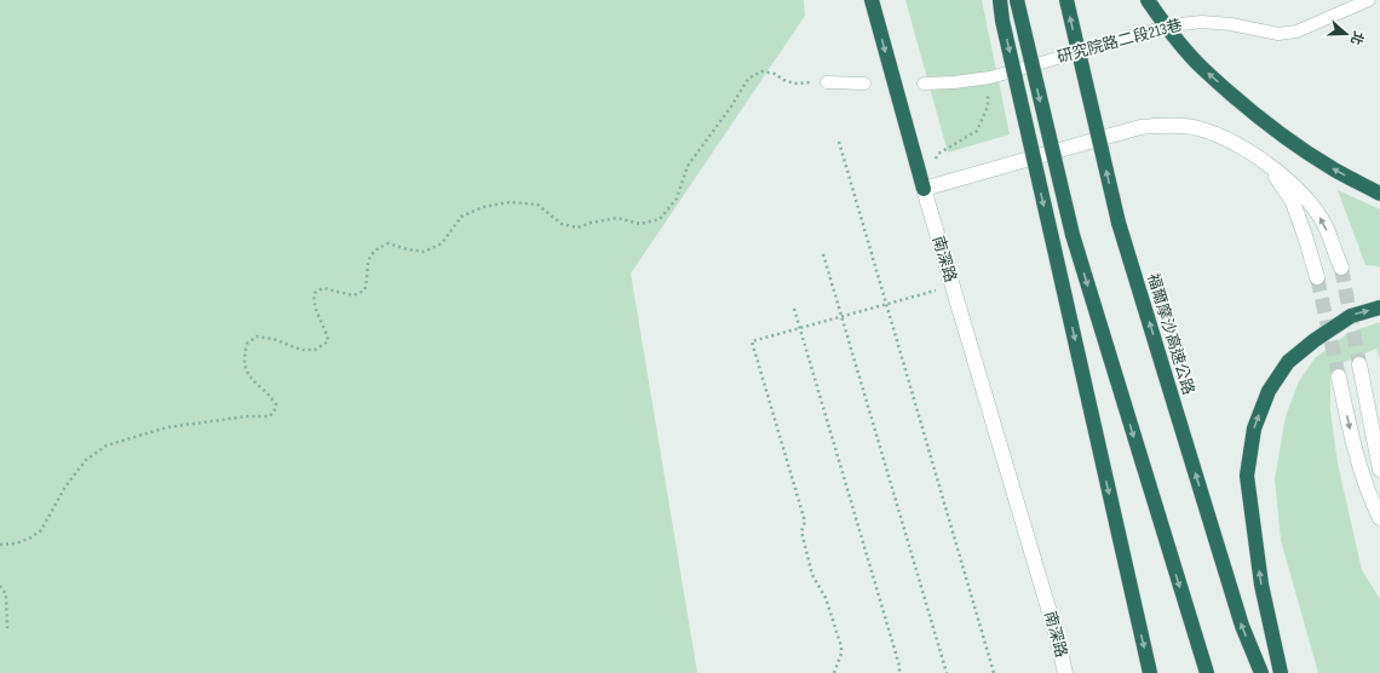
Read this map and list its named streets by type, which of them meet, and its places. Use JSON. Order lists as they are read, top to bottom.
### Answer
{
  "streets": {
    "highway": ["福爾摩沙高速公路"],
    "main road": ["南深路"],
    "lane": ["研究院路二段213巷"]
  },
  "north": "right"
}
